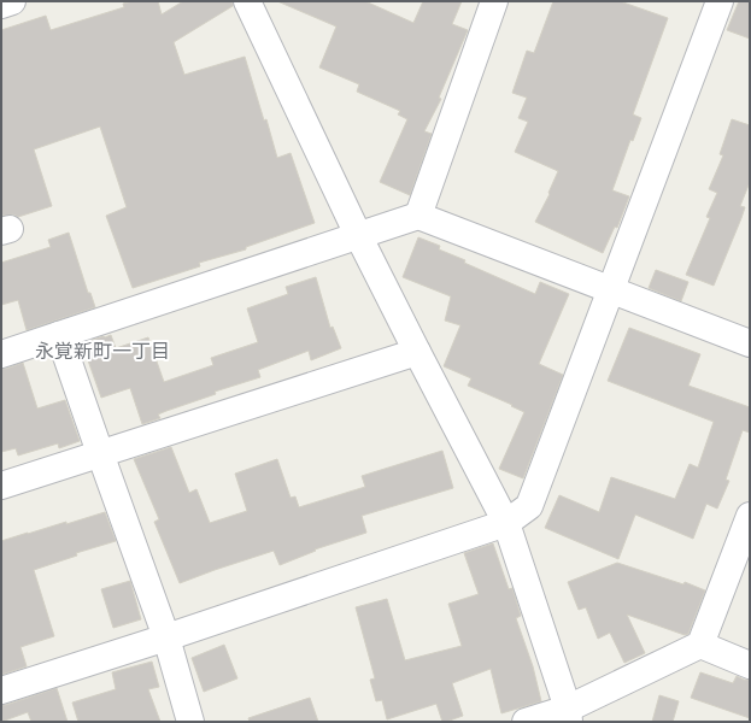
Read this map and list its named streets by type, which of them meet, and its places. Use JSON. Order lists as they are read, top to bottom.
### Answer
{
  "districts": ["永覚新町一丁目"]
}
